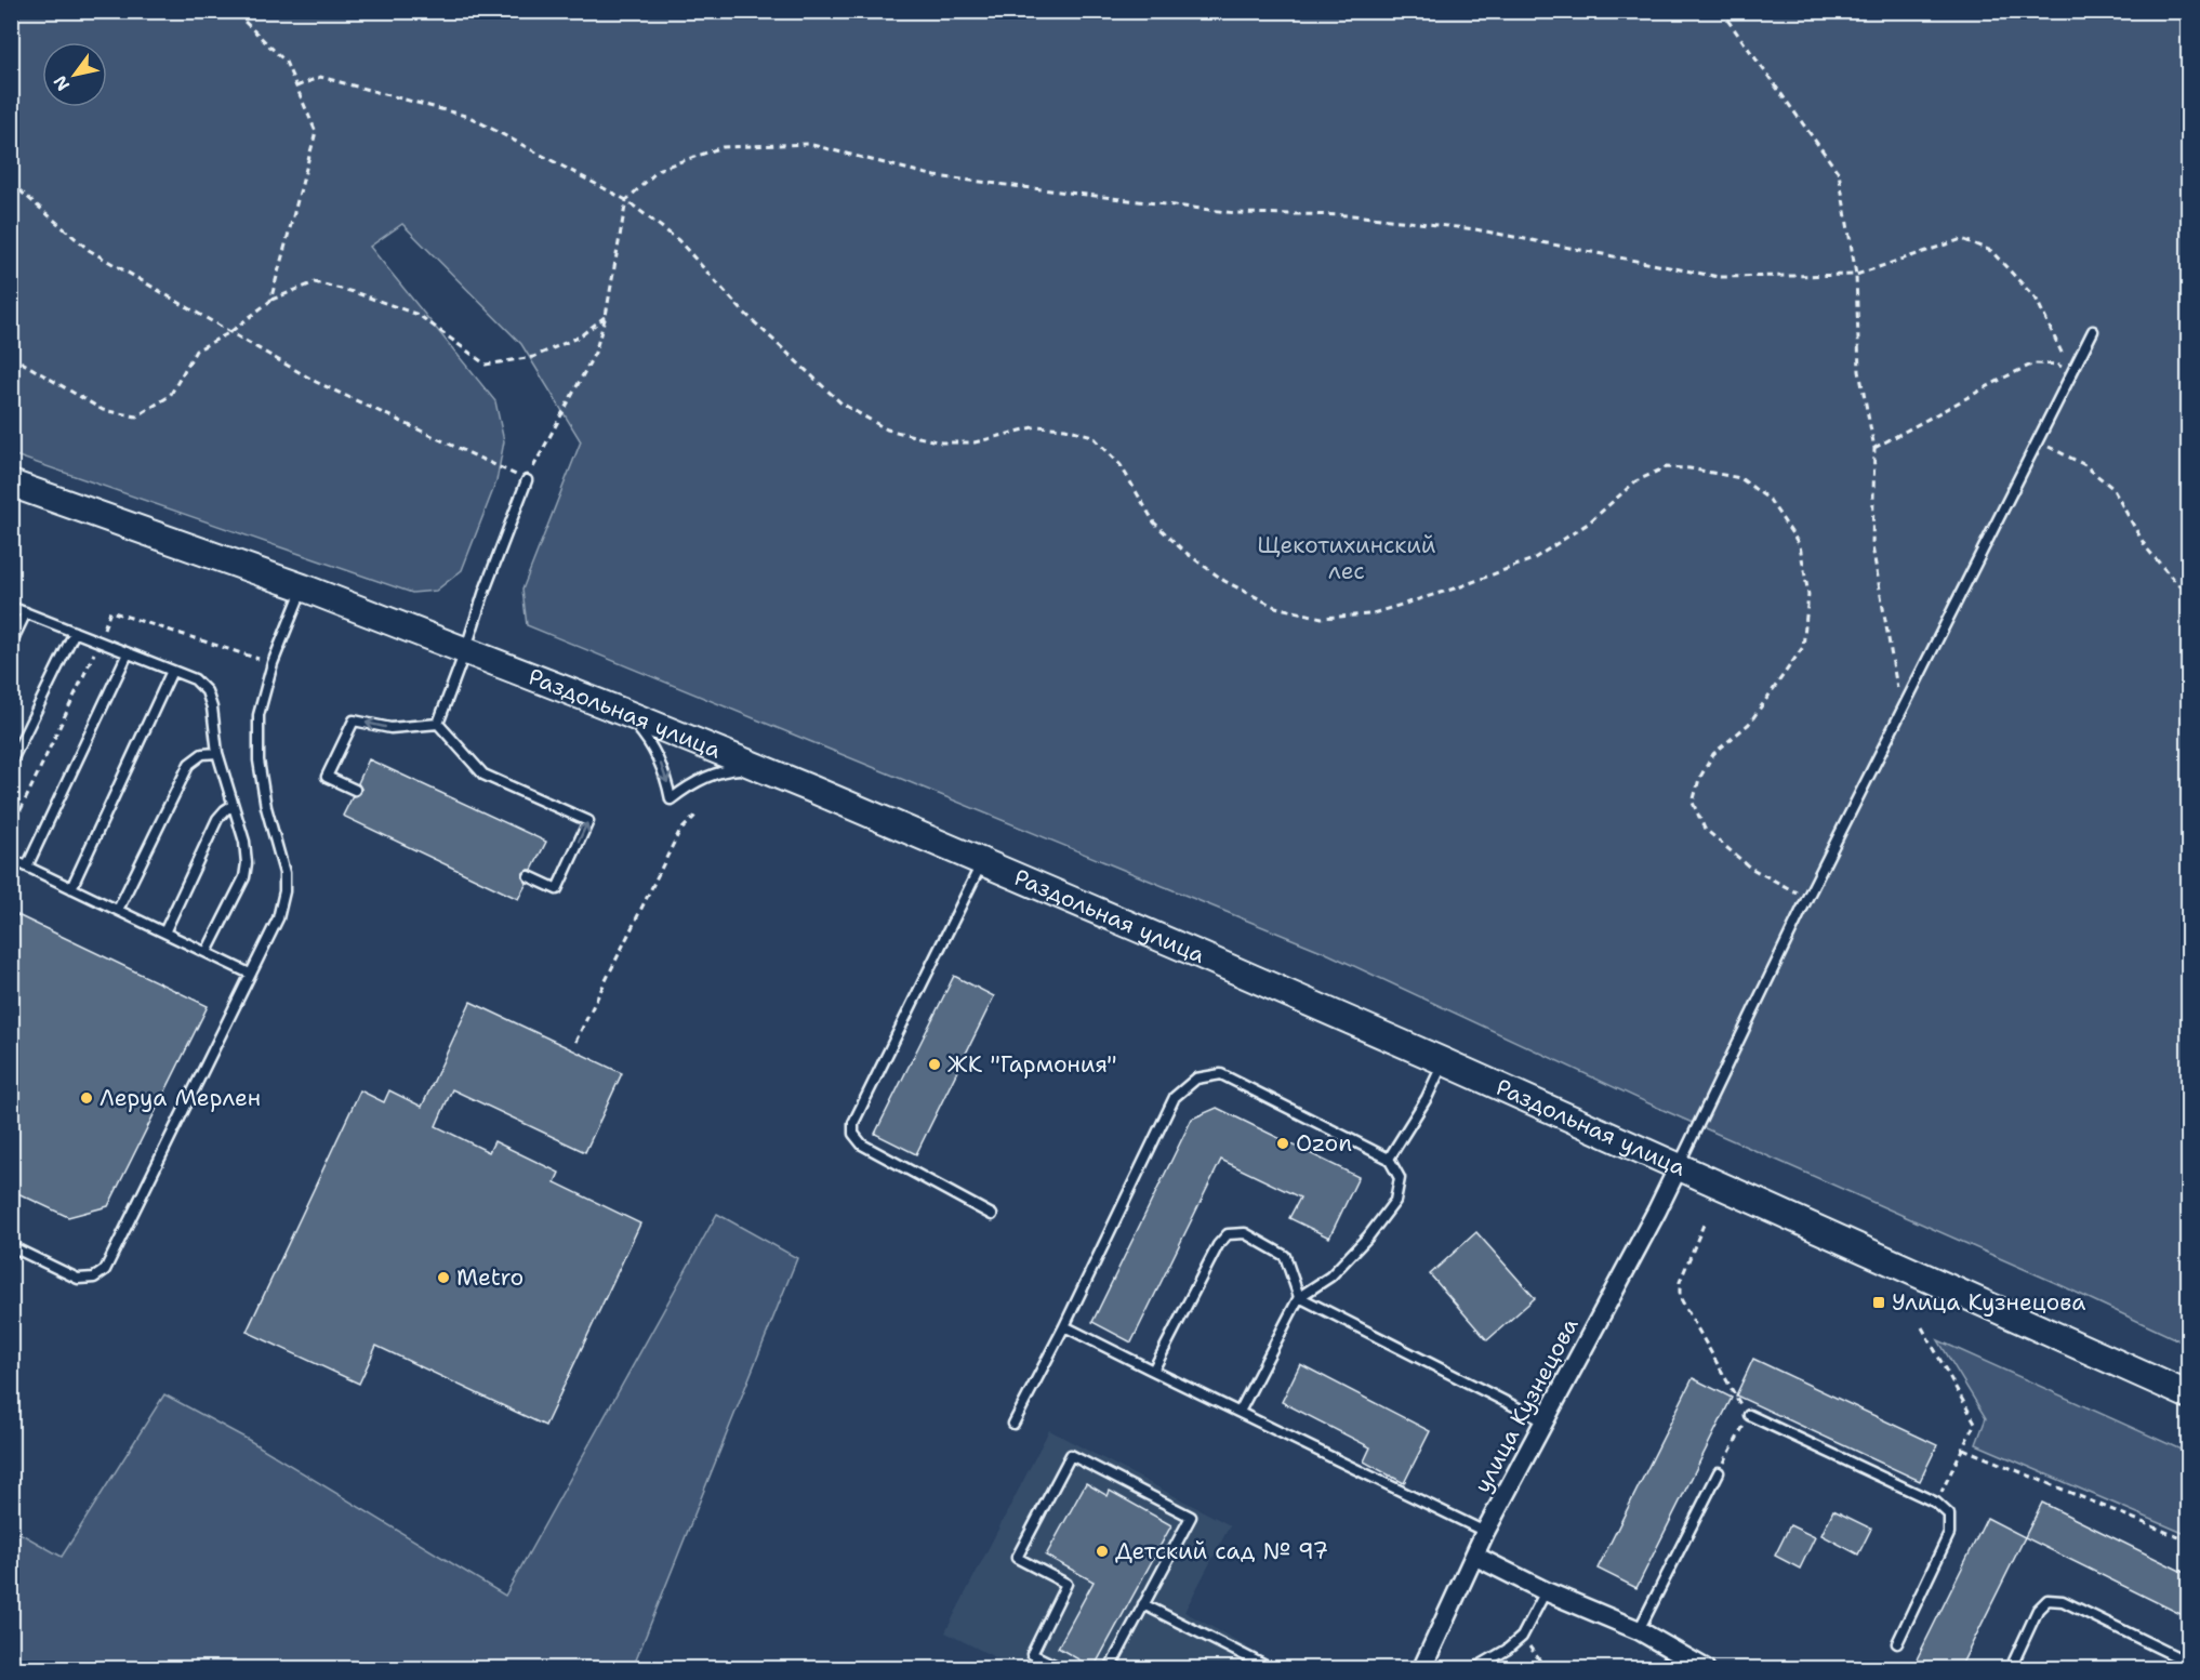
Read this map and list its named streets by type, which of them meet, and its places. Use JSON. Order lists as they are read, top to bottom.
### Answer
{
  "streets": {
    "main road": ["Раздольная улица"],
    "street": ["улица Кузнецова"]
  },
  "crossings": [
    ["Раздольная улица", "улица Кузнецова"]
  ],
  "parks": ["Щекотихинский лес"],
  "places": {
    "other": [
      "ЖК \"Гармония\"",
      "Леруа Мерлен",
      "Ozon",
      "Metro",
      "Детский сад № 97"
    ],
    "transit": ["Улица Кузнецова"]
  },
  "north": "bottom left"
}
